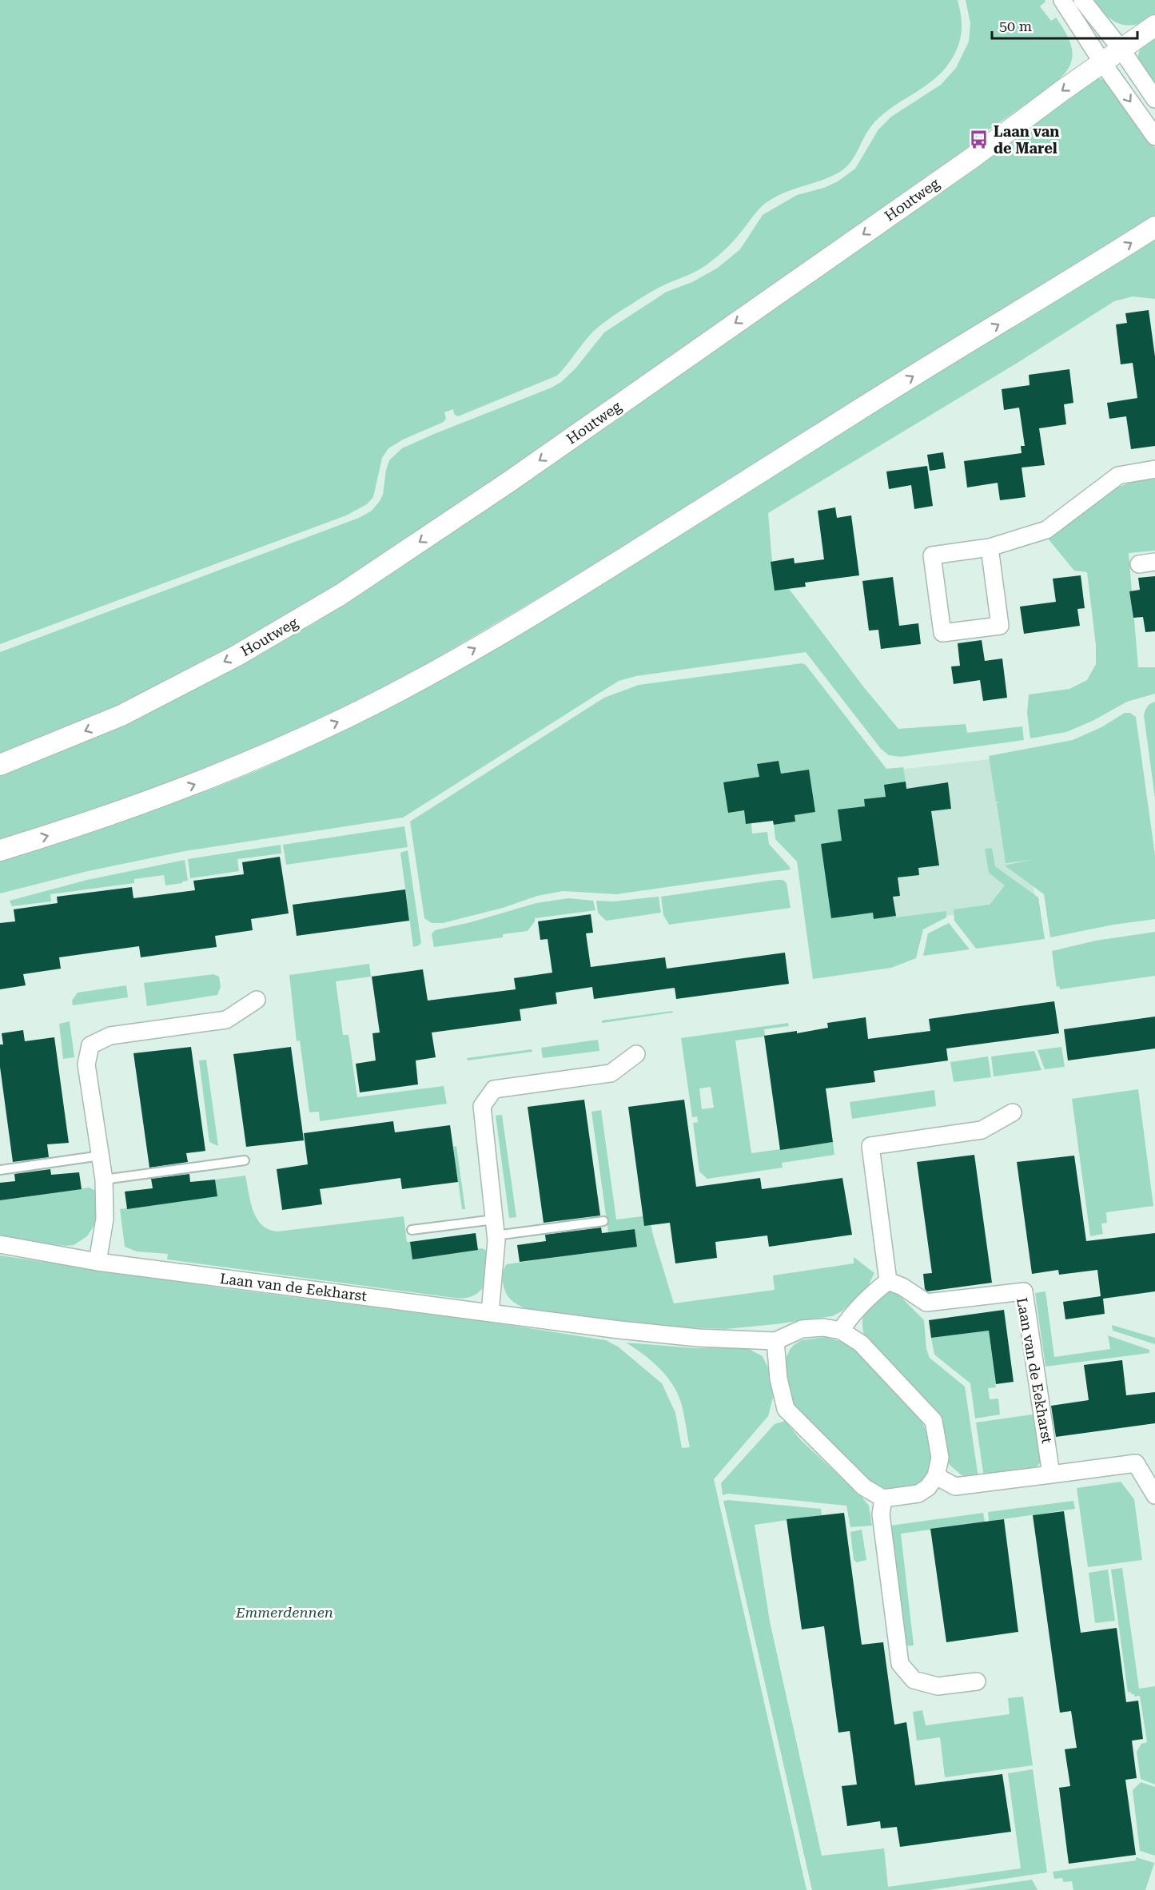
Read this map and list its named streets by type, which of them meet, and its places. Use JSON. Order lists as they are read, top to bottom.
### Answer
{
  "streets": {
    "street": ["Houtweg", "Laan van de Eekharst"]
  },
  "parks": ["Emmerdennen"],
  "places": {
    "bus stop": ["Laan van de Marel"]
  },
  "scale_bar": "50 m"
}
